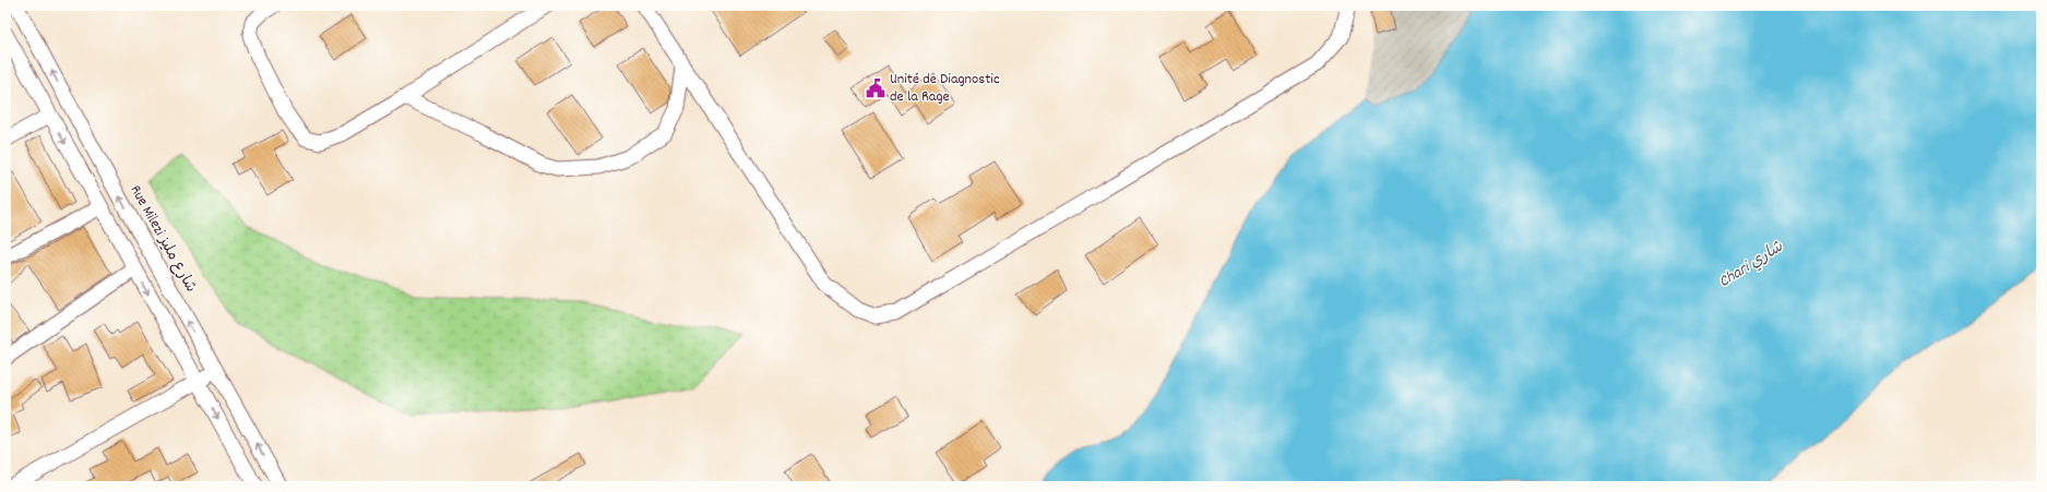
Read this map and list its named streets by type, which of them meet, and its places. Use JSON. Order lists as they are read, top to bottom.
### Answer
{
  "streets": {
    "street": ["Rue Milezi شارع مليز"]
  },
  "water": ["Chari شاري"],
  "places": {
    "public building": ["Unité de Diagnostic de la Rage"]
  }
}
